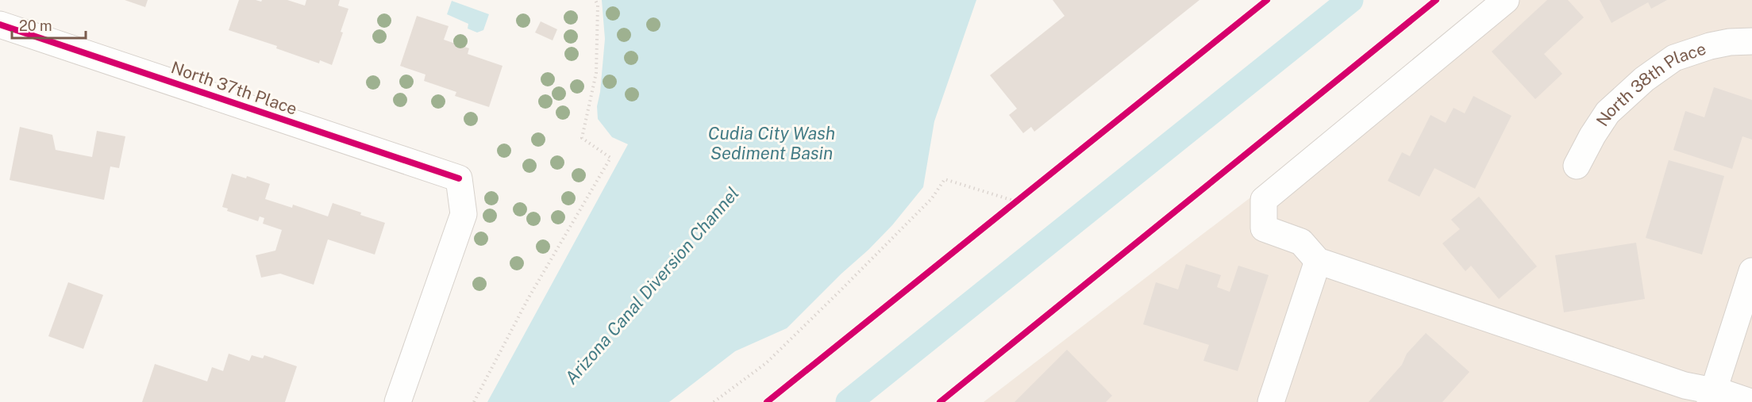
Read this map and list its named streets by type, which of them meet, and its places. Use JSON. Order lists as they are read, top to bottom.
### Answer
{
  "streets": {
    "street": ["North 37th Place", "North 38th Place"]
  },
  "water": ["Cudia City Wash Sediment Basin", "Arizona Canal Diversion Channel"],
  "scale_bar": "20 m"
}
